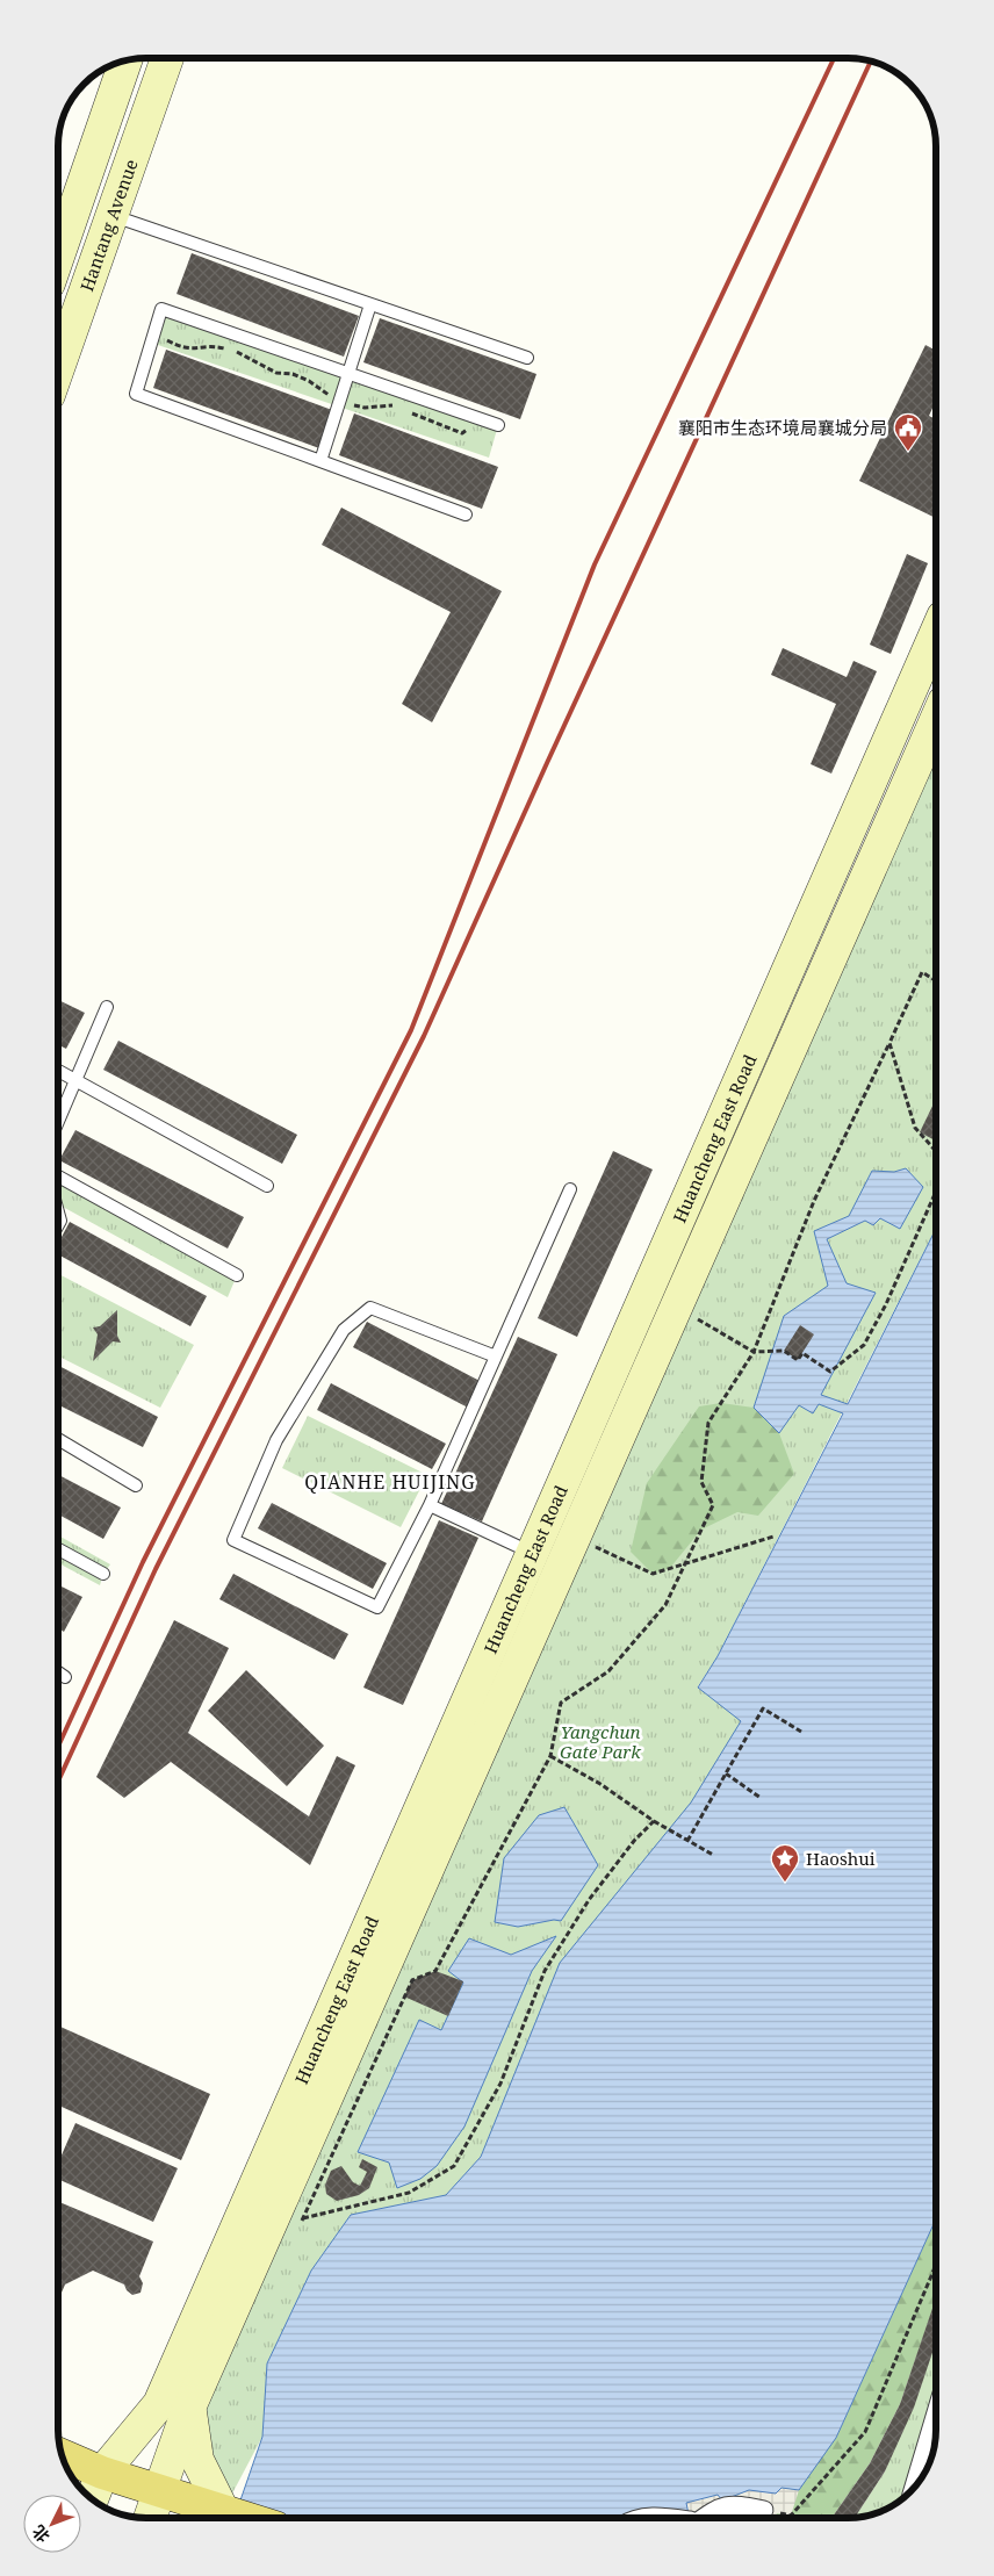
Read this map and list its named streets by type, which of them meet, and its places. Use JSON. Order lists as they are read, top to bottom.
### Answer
{
  "streets": {
    "main road": ["Hantang Avenue", "Huancheng East Road"]
  },
  "districts": ["QIANHE HUIJING"],
  "parks": ["Yangchun Gate Park"],
  "places": {
    "public building": ["襄阳市生态环境局襄城分局"],
    "place": ["Haoshui"]
  },
  "north": "bottom left"
}
